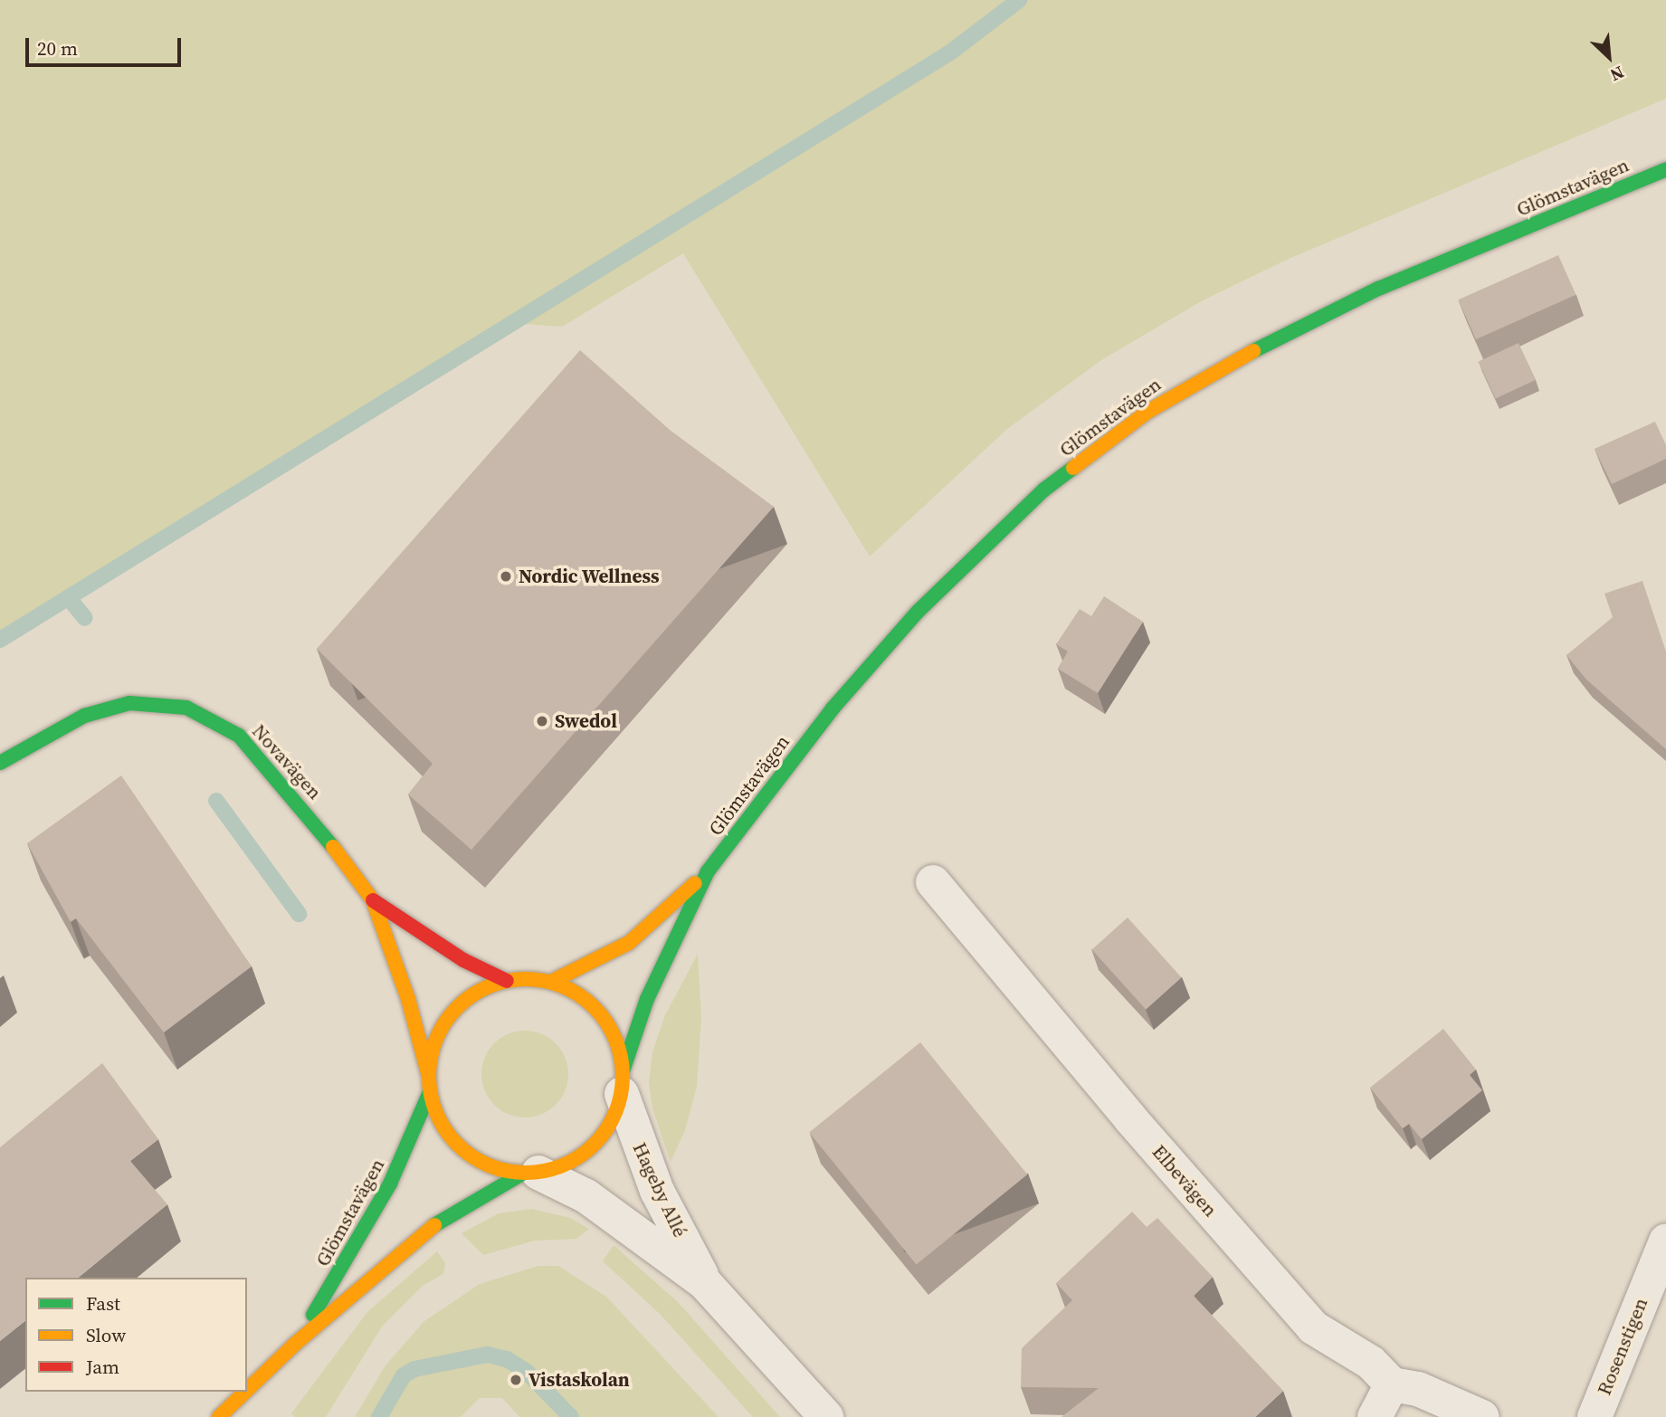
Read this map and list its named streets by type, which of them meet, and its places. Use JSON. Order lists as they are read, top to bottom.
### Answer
{
  "streets": {
    "main road": ["Glömstavägen", "Novavägen"],
    "street": ["Elbevägen", "Hageby Allé", "Rosenstigen"]
  },
  "crossings": [
    ["Glömstavägen", "Novavägen"],
    ["Glömstavägen", "Hageby Allé"],
    ["Novavägen", "Hageby Allé"]
  ],
  "places": ["Nordic Wellness", "Swedol", "Vistaskolan"],
  "legend": ["Fast", "Slow", "Jam"],
  "scale_bar": "20 m",
  "north": "bottom right"
}
